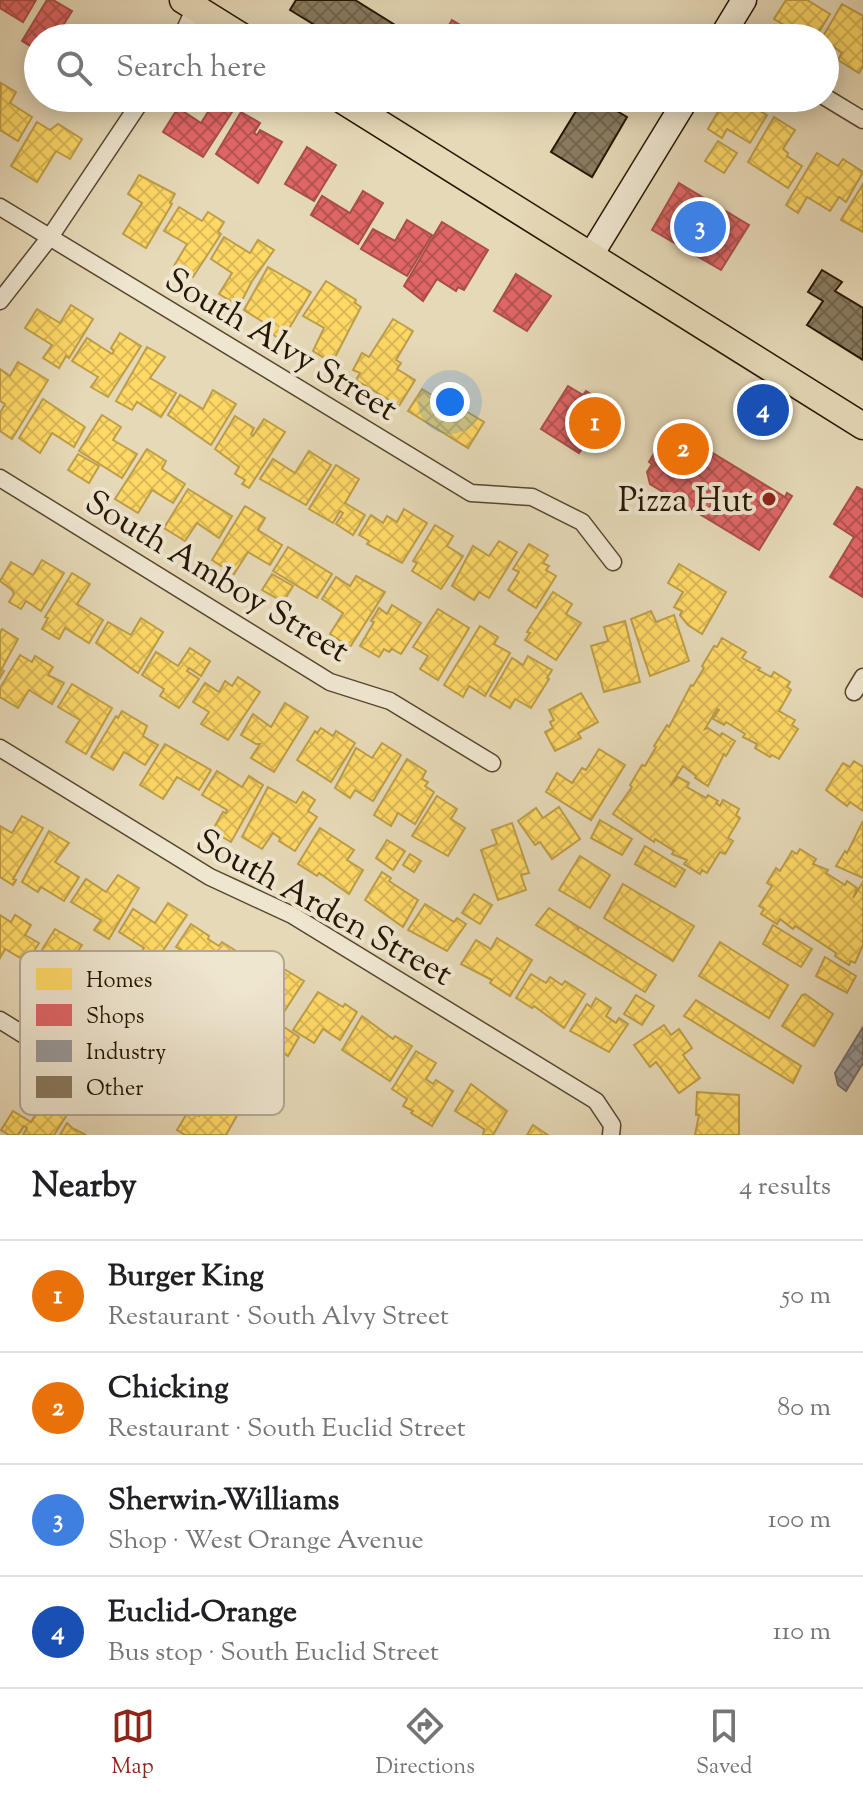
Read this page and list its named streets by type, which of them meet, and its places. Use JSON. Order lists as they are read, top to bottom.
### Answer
{
  "streets": {
    "street": ["South Alvy Street", "South Amboy Street", "South Arden Street"]
  },
  "places": ["Pizza Hut"],
  "legend": [
    "Homes",
    "Shops",
    "Industry",
    "Other"
  ],
  "page": {
    "search": "Search here",
    "pins": [
      "3",
      "4",
      "1",
      "2"
    ],
    "heading": ["Nearby", "4 results"],
    "list": [
      {
        "mark": "1",
        "name": "Burger King",
        "note": "Restaurant · South Alvy Street",
        "value": "50 m"
      },
      {
        "mark": "2",
        "name": "Chicking",
        "note": "Restaurant · South Euclid Street",
        "value": "80 m"
      },
      {
        "mark": "3",
        "name": "Sherwin-Williams",
        "note": "Shop · West Orange Avenue",
        "value": "100 m"
      },
      {
        "mark": "4",
        "name": "Euclid-Orange",
        "note": "Bus stop · South Euclid Street",
        "value": "110 m"
      }
    ],
    "nav": ["Map", "Directions", "Saved"]
  }
}
